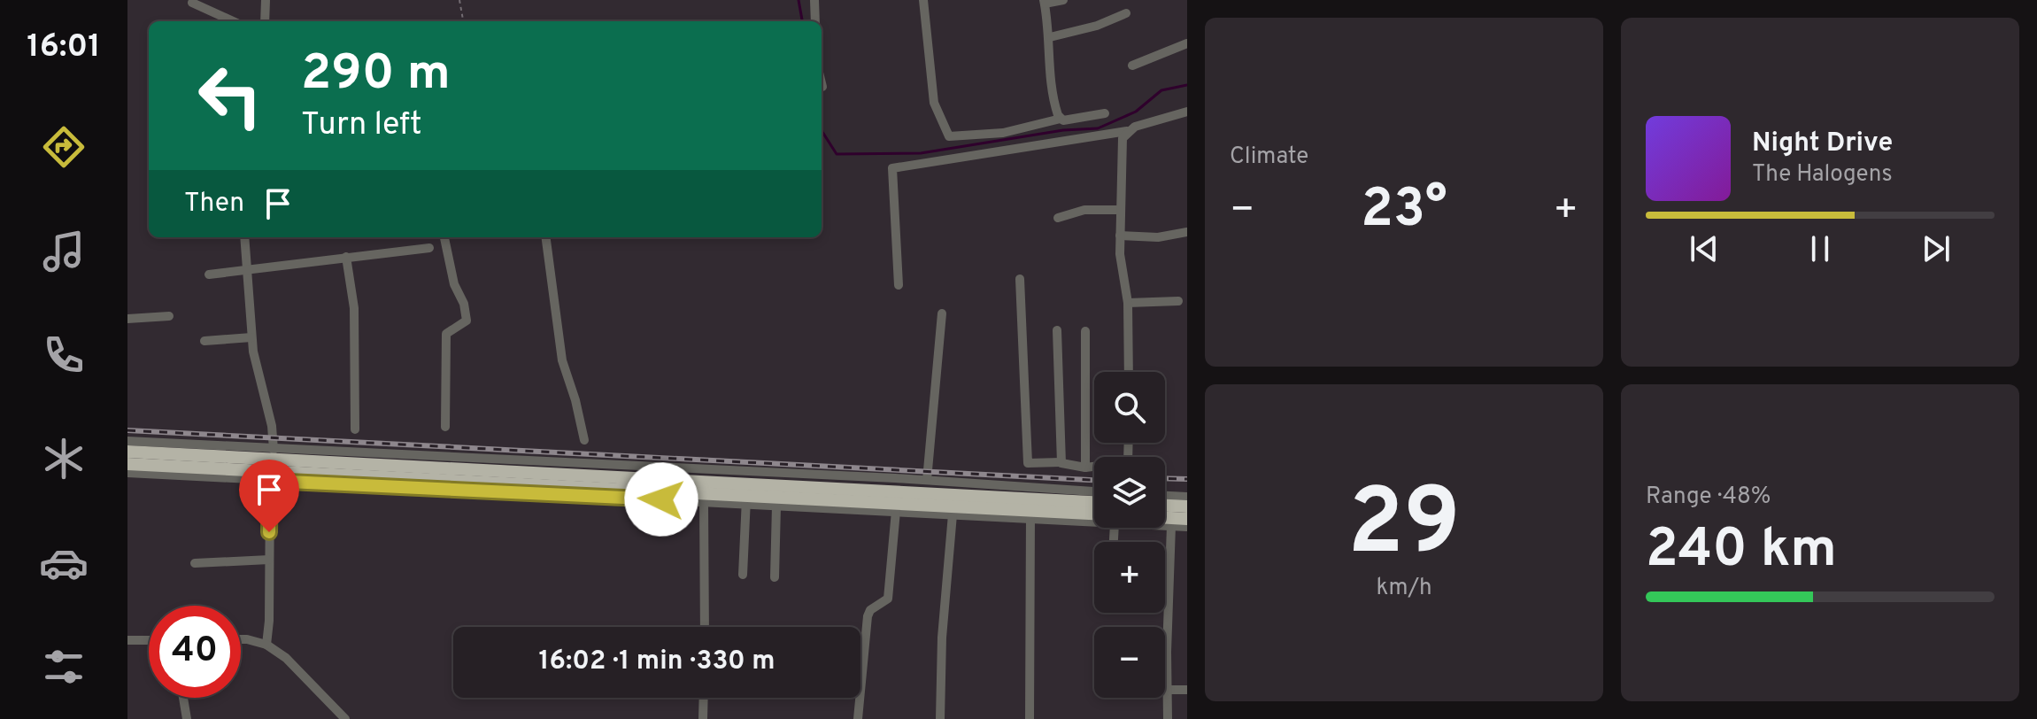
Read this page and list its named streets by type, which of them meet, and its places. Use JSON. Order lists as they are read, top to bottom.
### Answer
{
  "page": {
    "tabs": "16:01",
    "tile": [
      "Climate",
      ["29", "km/h"],
      ["Range · 48%", "240 km"]
    ],
    "turn": ["290 m", "Turn left"],
    "song": ["Night Drive", "The Halogens"],
    "then": "Then",
    "heat": ["−", "23°", "+"],
    "map_buttons": ["+", "−"],
    "limit": "40",
    "trip": "16:02 · 1 min · 330 m"
  }
}
